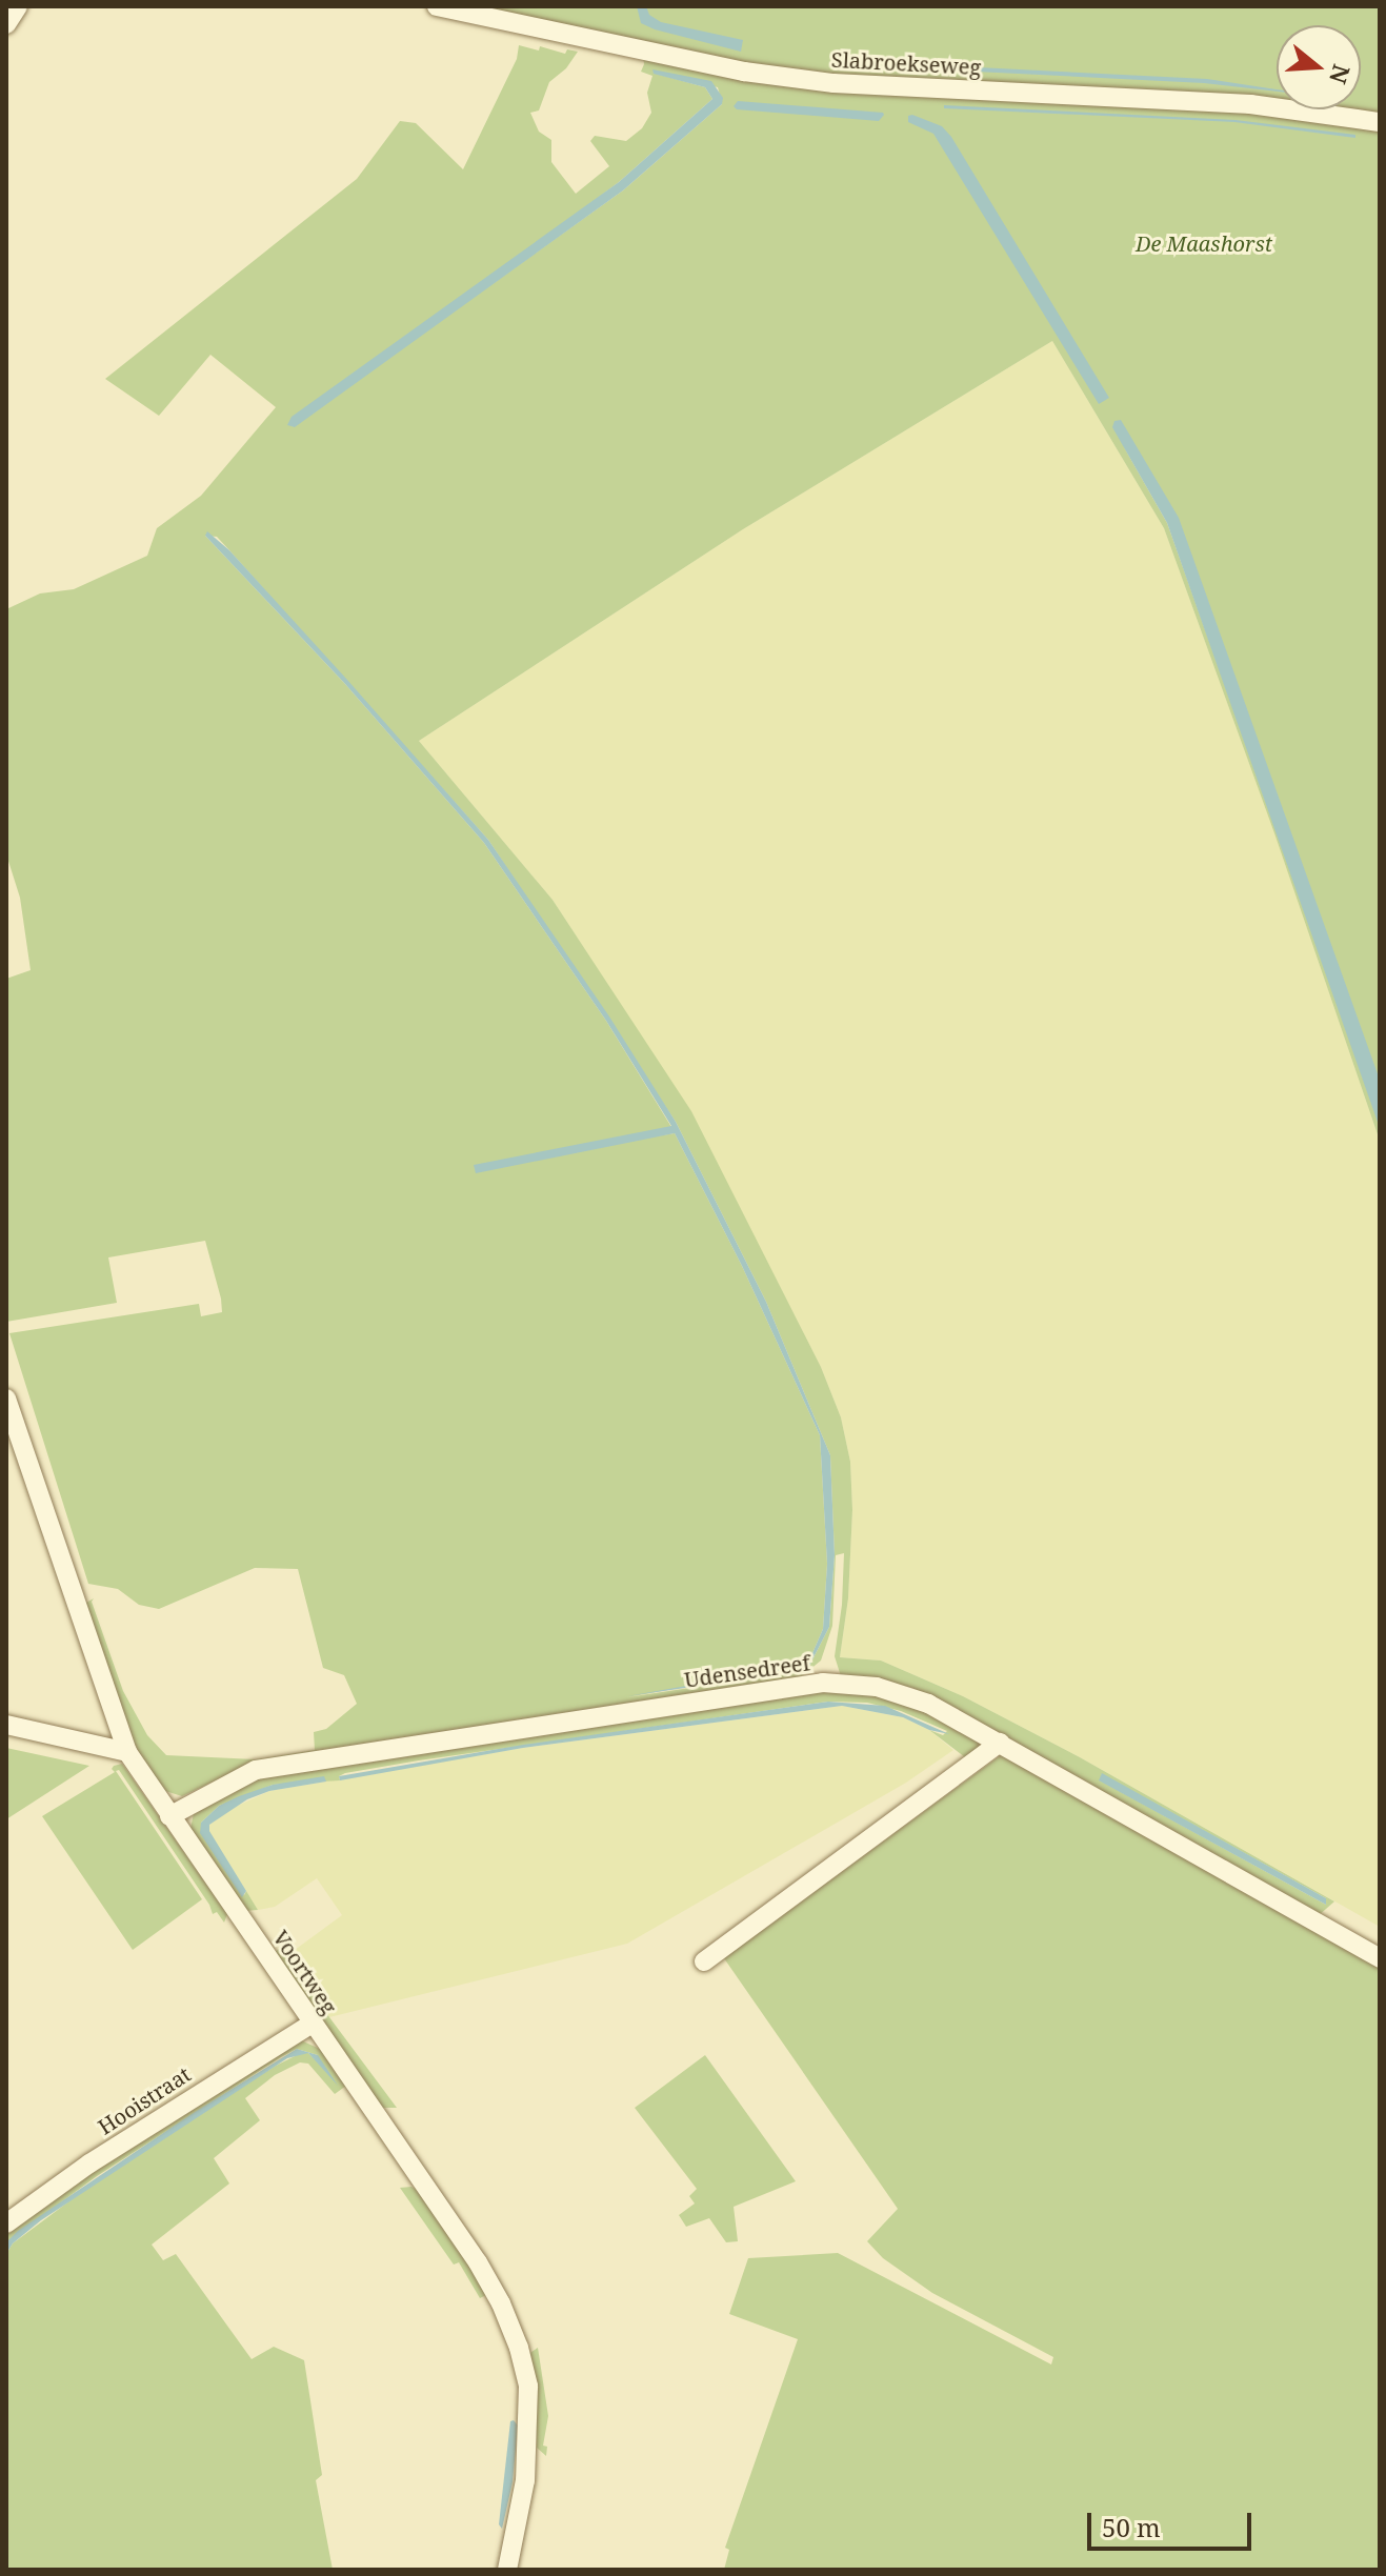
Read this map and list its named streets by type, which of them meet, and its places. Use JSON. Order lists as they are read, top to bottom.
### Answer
{
  "streets": {
    "street": [
      "Slabroekseweg",
      "Udensedreef",
      "Voortweg",
      "Hooistraat"
    ]
  },
  "crossings": [
    ["Udensedreef", "Voortweg"],
    ["Voortweg", "Hooistraat"]
  ],
  "parks": ["De Maashorst"],
  "scale_bar": "50 m",
  "north": "right"
}
